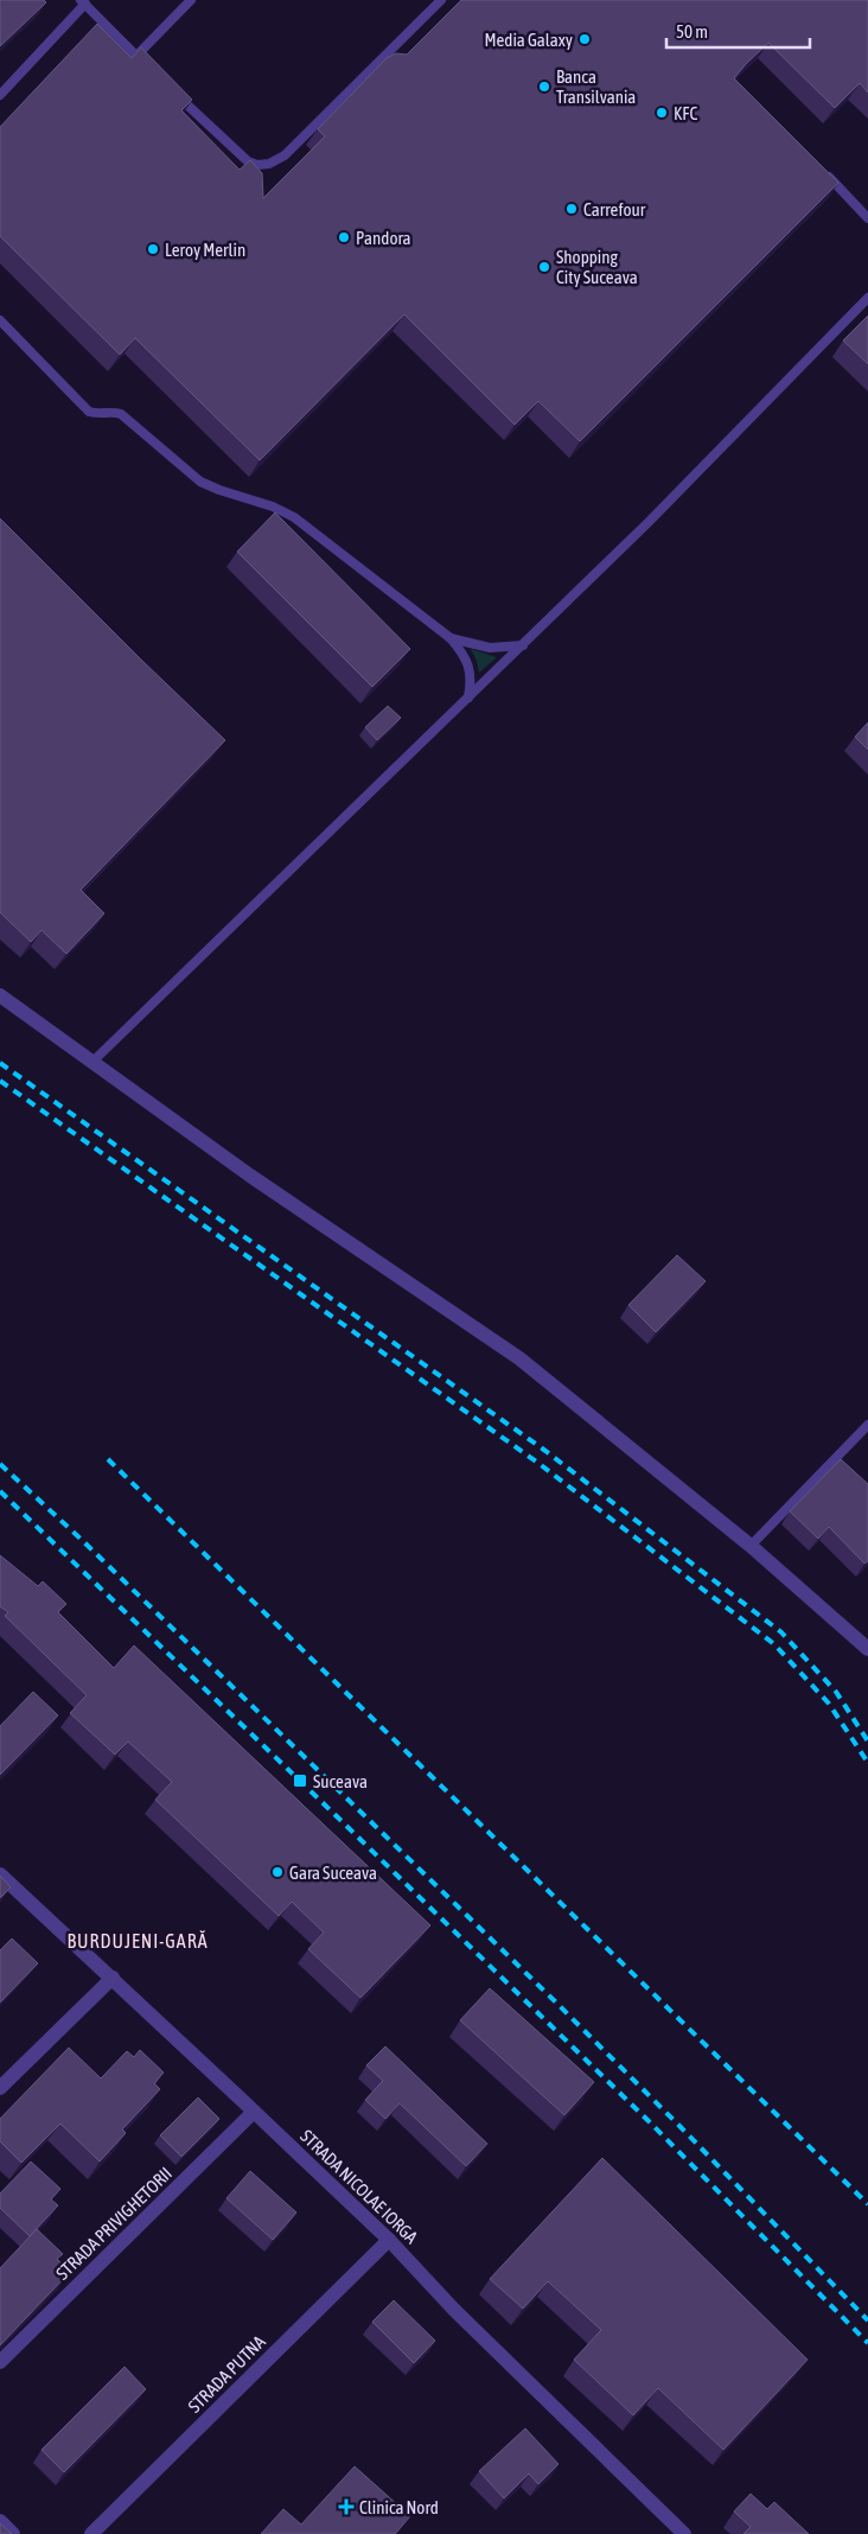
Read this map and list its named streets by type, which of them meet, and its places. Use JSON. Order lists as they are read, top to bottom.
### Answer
{
  "streets": {
    "street": ["STRADA NICOLAE IORGA", "STRADA PRIVIGHETORII", "STRADA PUTNA"]
  },
  "crossings": [
    ["STRADA NICOLAE IORGA", "STRADA PRIVIGHETORII"],
    ["STRADA NICOLAE IORGA", "STRADA PUTNA"]
  ],
  "districts": ["BURDUJENI-GARĂ"],
  "places": {
    "other": [
      "Media Galaxy",
      "Banca Transilvania",
      "KFC",
      "Carrefour",
      "Pandora",
      "Leroy Merlin",
      "Shopping City Suceava",
      "Gara Suceava"
    ],
    "transit": ["Suceava"],
    "health": ["Clinica Nord"]
  },
  "scale_bar": "50 m"
}
